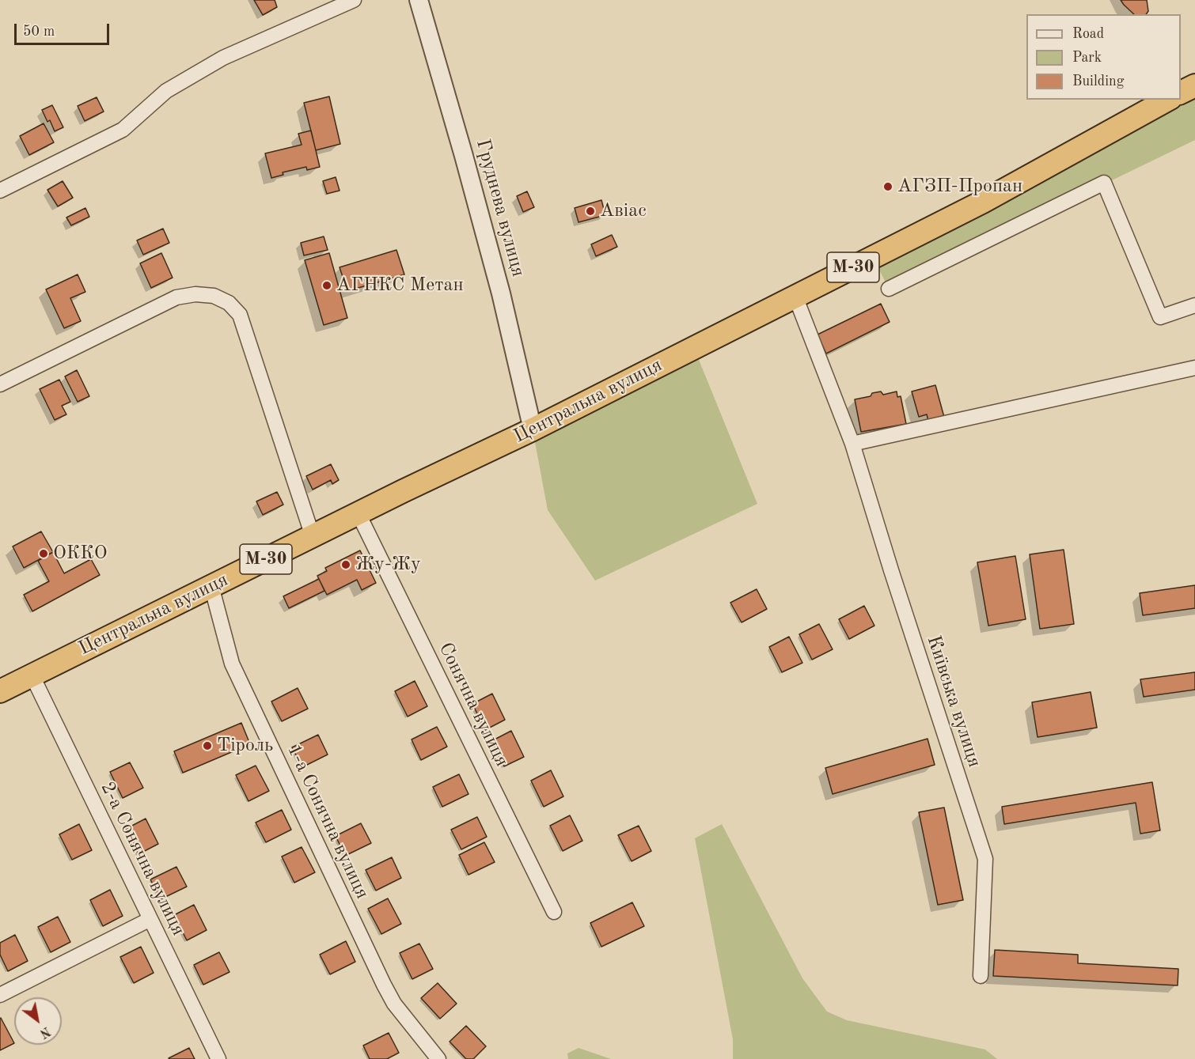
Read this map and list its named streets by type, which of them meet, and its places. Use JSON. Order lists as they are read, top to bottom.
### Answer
{
  "streets": {
    "highway": ["М-30", "Центральна вулиця"],
    "street": [
      "Груднева вулиця",
      "Київська вулиця",
      "Сонячна вулиця",
      "1-а Сонячна вулиця",
      "2-а Сонячна вулиця"
    ]
  },
  "crossings": [
    ["Груднева вулиця", "Центральна вулиця"],
    ["Центральна вулиця", "Київська вулиця"],
    ["Центральна вулиця", "Сонячна вулиця"],
    ["Центральна вулиця", "1-а Сонячна вулиця"],
    ["Центральна вулиця", "2-а Сонячна вулиця"]
  ],
  "places": [
    "АГЗП-Пропан",
    "Авіас",
    "АГНКС Метан",
    "ОККО",
    "Жу-Жу",
    "Тіроль"
  ],
  "legend": ["Road", "Park", "Building"],
  "scale_bar": "50 m",
  "north": "bottom right"
}
